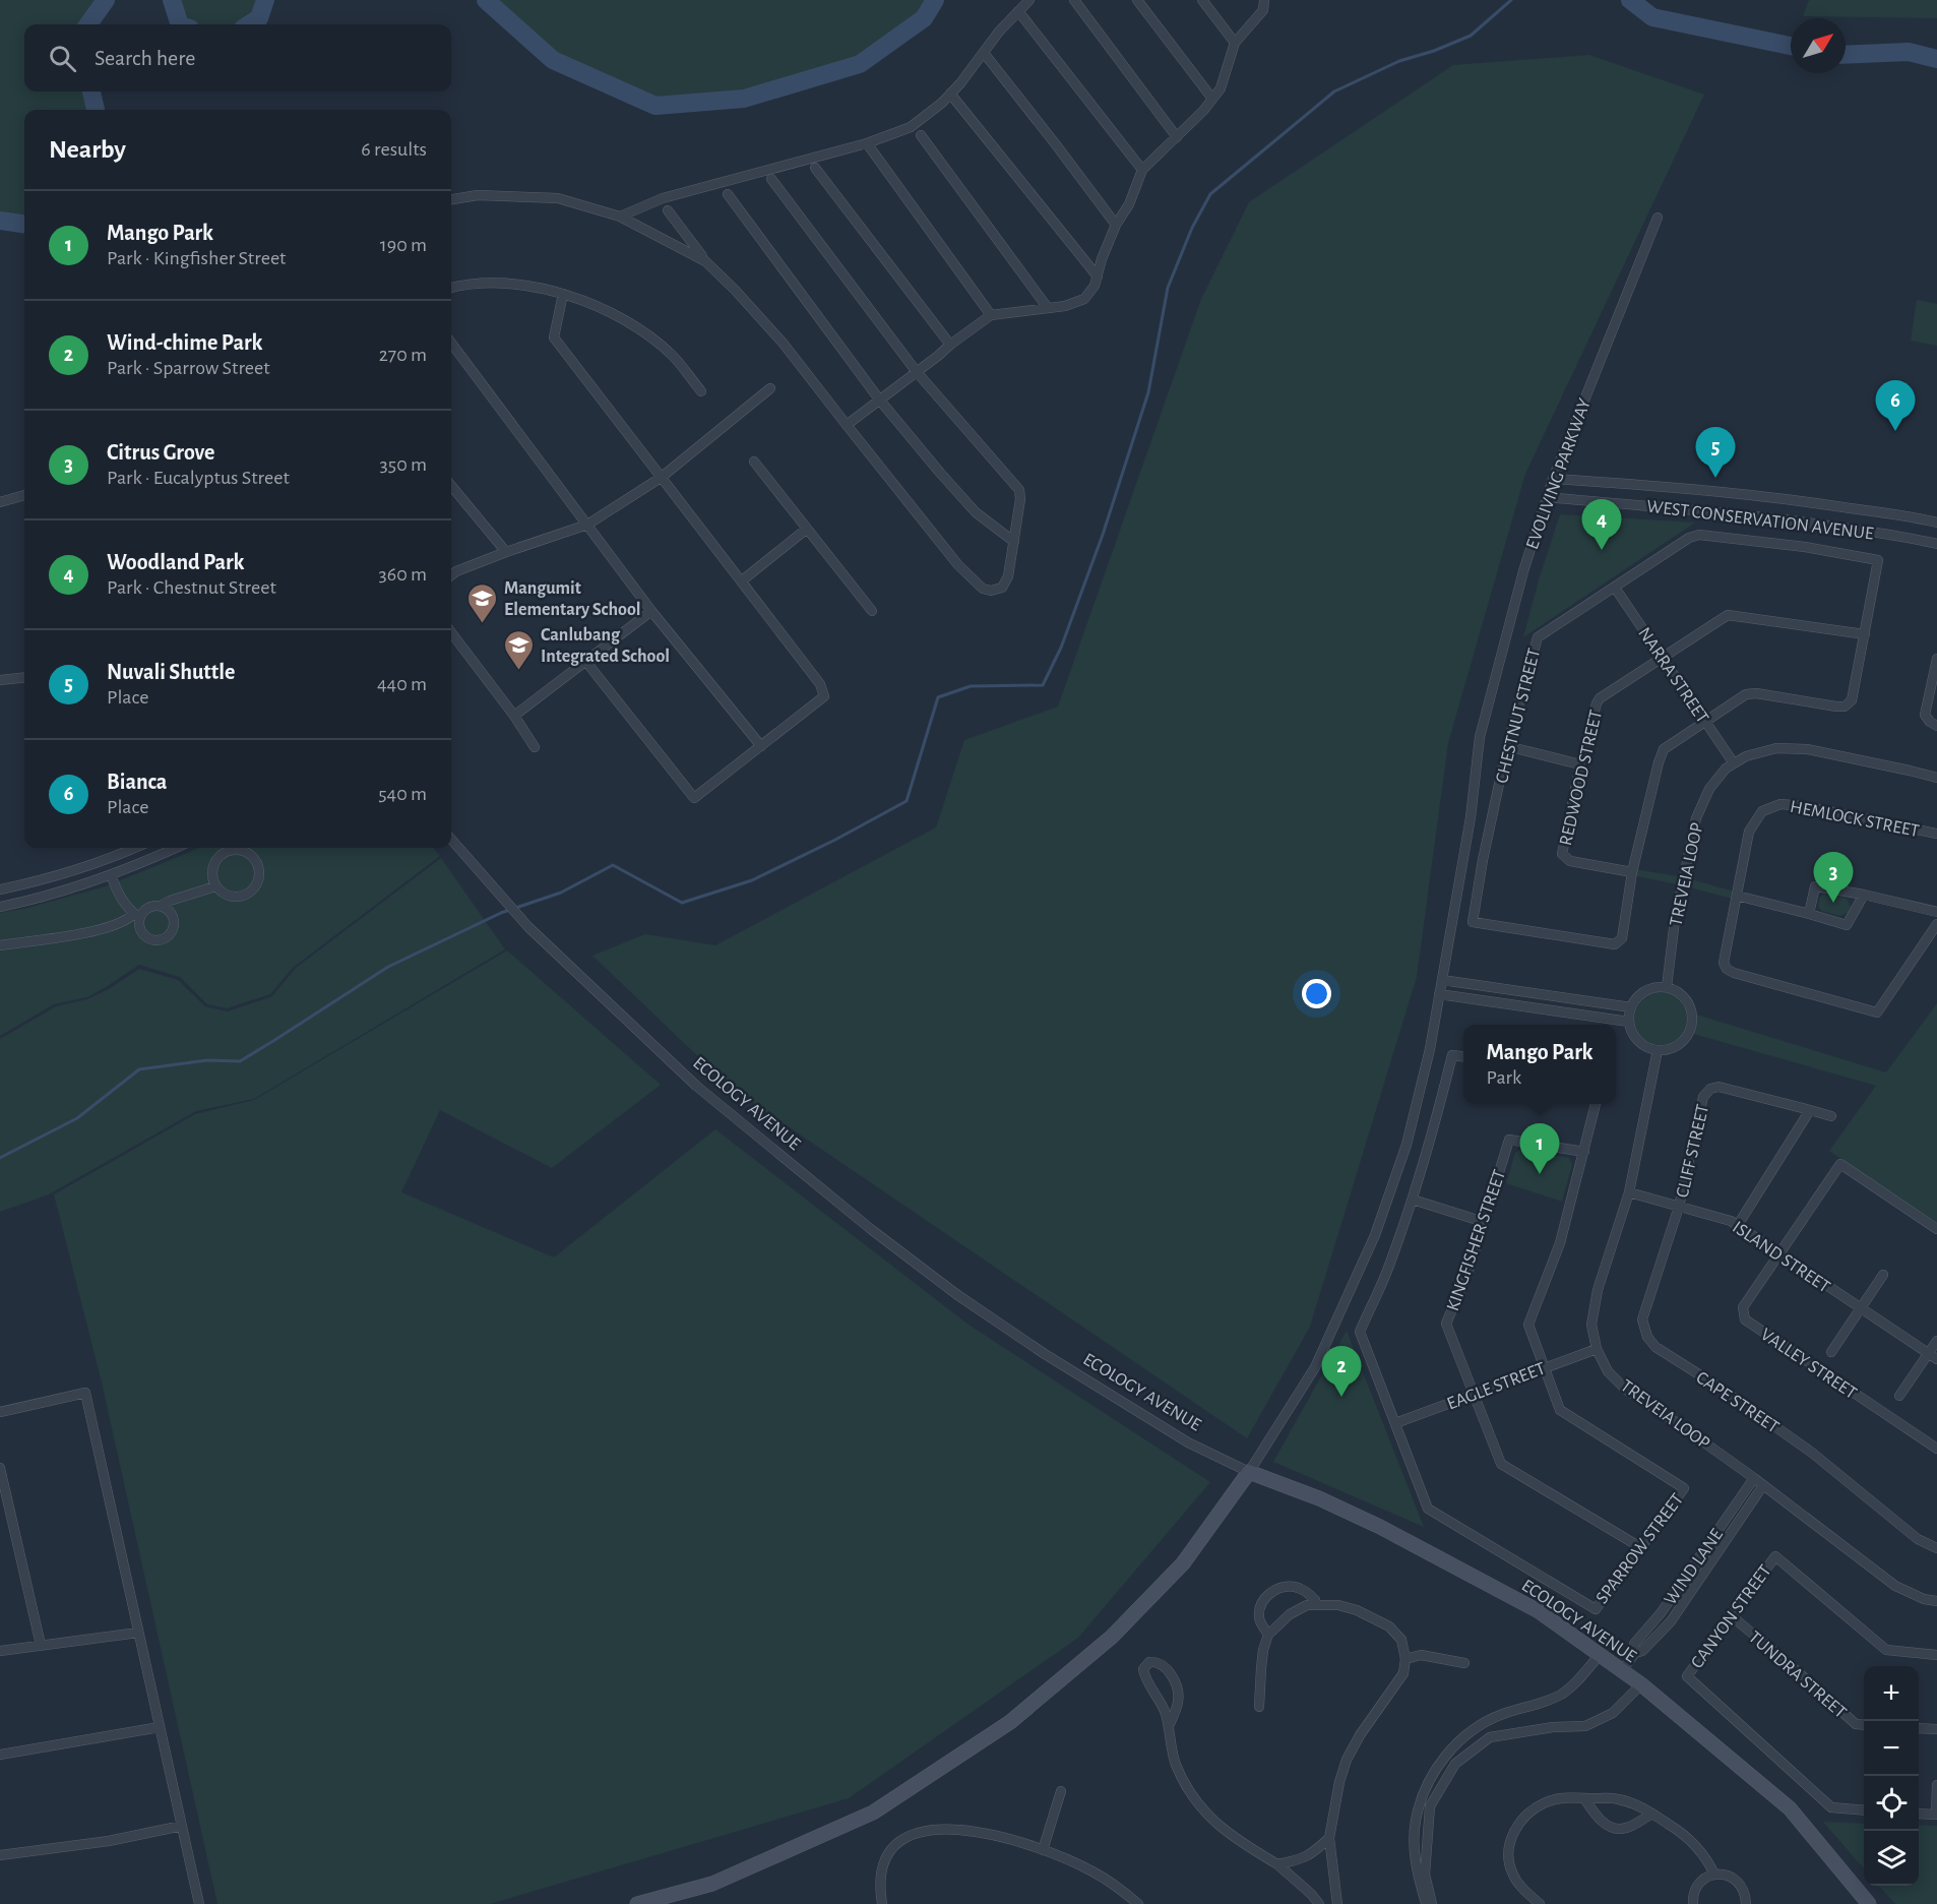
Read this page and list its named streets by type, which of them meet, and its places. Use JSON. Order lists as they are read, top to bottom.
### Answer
{
  "streets": {
    "street": [
      "EVOLIVING PARKWAY",
      "WEST CONSERVATION AVENUE",
      "NARRA STREET",
      "CHESTNUT STREET",
      "REDWOOD STREET",
      "HEMLOCK STREET",
      "TREVEIA LOOP",
      "ECOLOGY AVENUE",
      "CLIFF STREET",
      "KINGFISHER STREET",
      "ISLAND STREET",
      "VALLEY STREET",
      "EAGLE STREET",
      "CAPE STREET",
      "SPARROW STREET",
      "WIND LANE",
      "CANYON STREET",
      "TUNDRA STREET"
    ]
  },
  "crossings": [
    ["EVOLIVING PARKWAY", "WEST CONSERVATION AVENUE"],
    ["EVOLIVING PARKWAY", "ECOLOGY AVENUE"],
    ["NARRA STREET", "CHESTNUT STREET"],
    ["NARRA STREET", "REDWOOD STREET"],
    ["NARRA STREET", "TREVEIA LOOP"],
    ["CHESTNUT STREET", "REDWOOD STREET"],
    ["TREVEIA LOOP", "ISLAND STREET"],
    ["TREVEIA LOOP", "EAGLE STREET"],
    ["TREVEIA LOOP", "WIND LANE"],
    ["ECOLOGY AVENUE", "WIND LANE"],
    ["CLIFF STREET", "ISLAND STREET"],
    ["CLIFF STREET", "CAPE STREET"],
    ["KINGFISHER STREET", "EAGLE STREET"],
    ["KINGFISHER STREET", "SPARROW STREET"],
    ["ISLAND STREET", "VALLEY STREET"],
    ["ISLAND STREET", "CAPE STREET"],
    ["EAGLE STREET", "SPARROW STREET"],
    ["CANYON STREET", "TUNDRA STREET"]
  ],
  "places": {
    "school or university": ["Mangumit Elementary School", "Canlubang Integrated School"]
  },
  "north": "top right",
  "page": {
    "search": "Search here",
    "heading": ["Nearby", "6 results"],
    "list": [
      {
        "mark": "1",
        "name": "Mango Park",
        "note": "Park · Kingfisher Street",
        "value": "190 m"
      },
      {
        "mark": "2",
        "name": "Wind-chime Park",
        "note": "Park · Sparrow Street",
        "value": "270 m"
      },
      {
        "mark": "3",
        "name": "Citrus Grove",
        "note": "Park · Eucalyptus Street",
        "value": "350 m"
      },
      {
        "mark": "4",
        "name": "Woodland Park",
        "note": "Park · Chestnut Street",
        "value": "360 m"
      },
      {
        "mark": "5",
        "name": "Nuvali Shuttle",
        "note": "Place",
        "value": "440 m"
      },
      {
        "mark": "6",
        "name": "Bianca",
        "note": "Place",
        "value": "540 m"
      }
    ],
    "pins": [
      "6",
      "5",
      "4",
      "3",
      "1",
      "2"
    ],
    "popup": ["Mango Park", "Park"],
    "map_buttons": ["+", "−"]
  }
}
